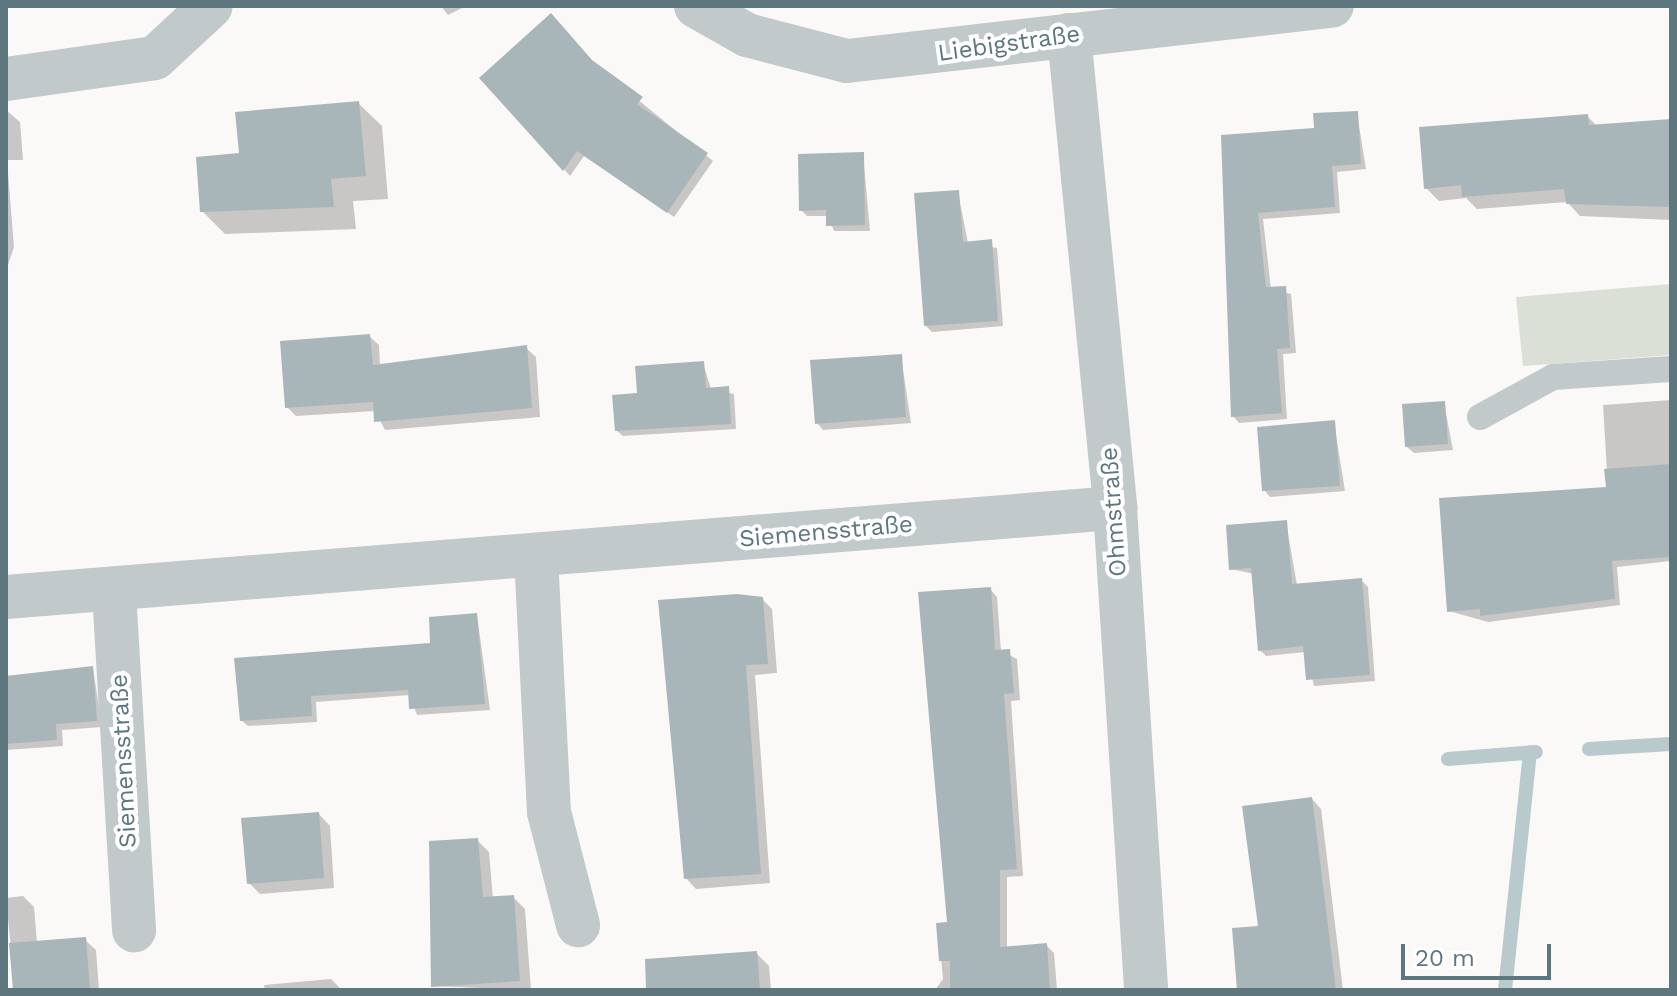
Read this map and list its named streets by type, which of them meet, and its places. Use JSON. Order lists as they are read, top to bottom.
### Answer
{
  "streets": {
    "street": ["Liebigstraße", "Ohmstraße", "Siemensstraße"]
  },
  "crossings": [
    ["Liebigstraße", "Ohmstraße"],
    ["Ohmstraße", "Siemensstraße"]
  ],
  "scale_bar": "20 m"
}
